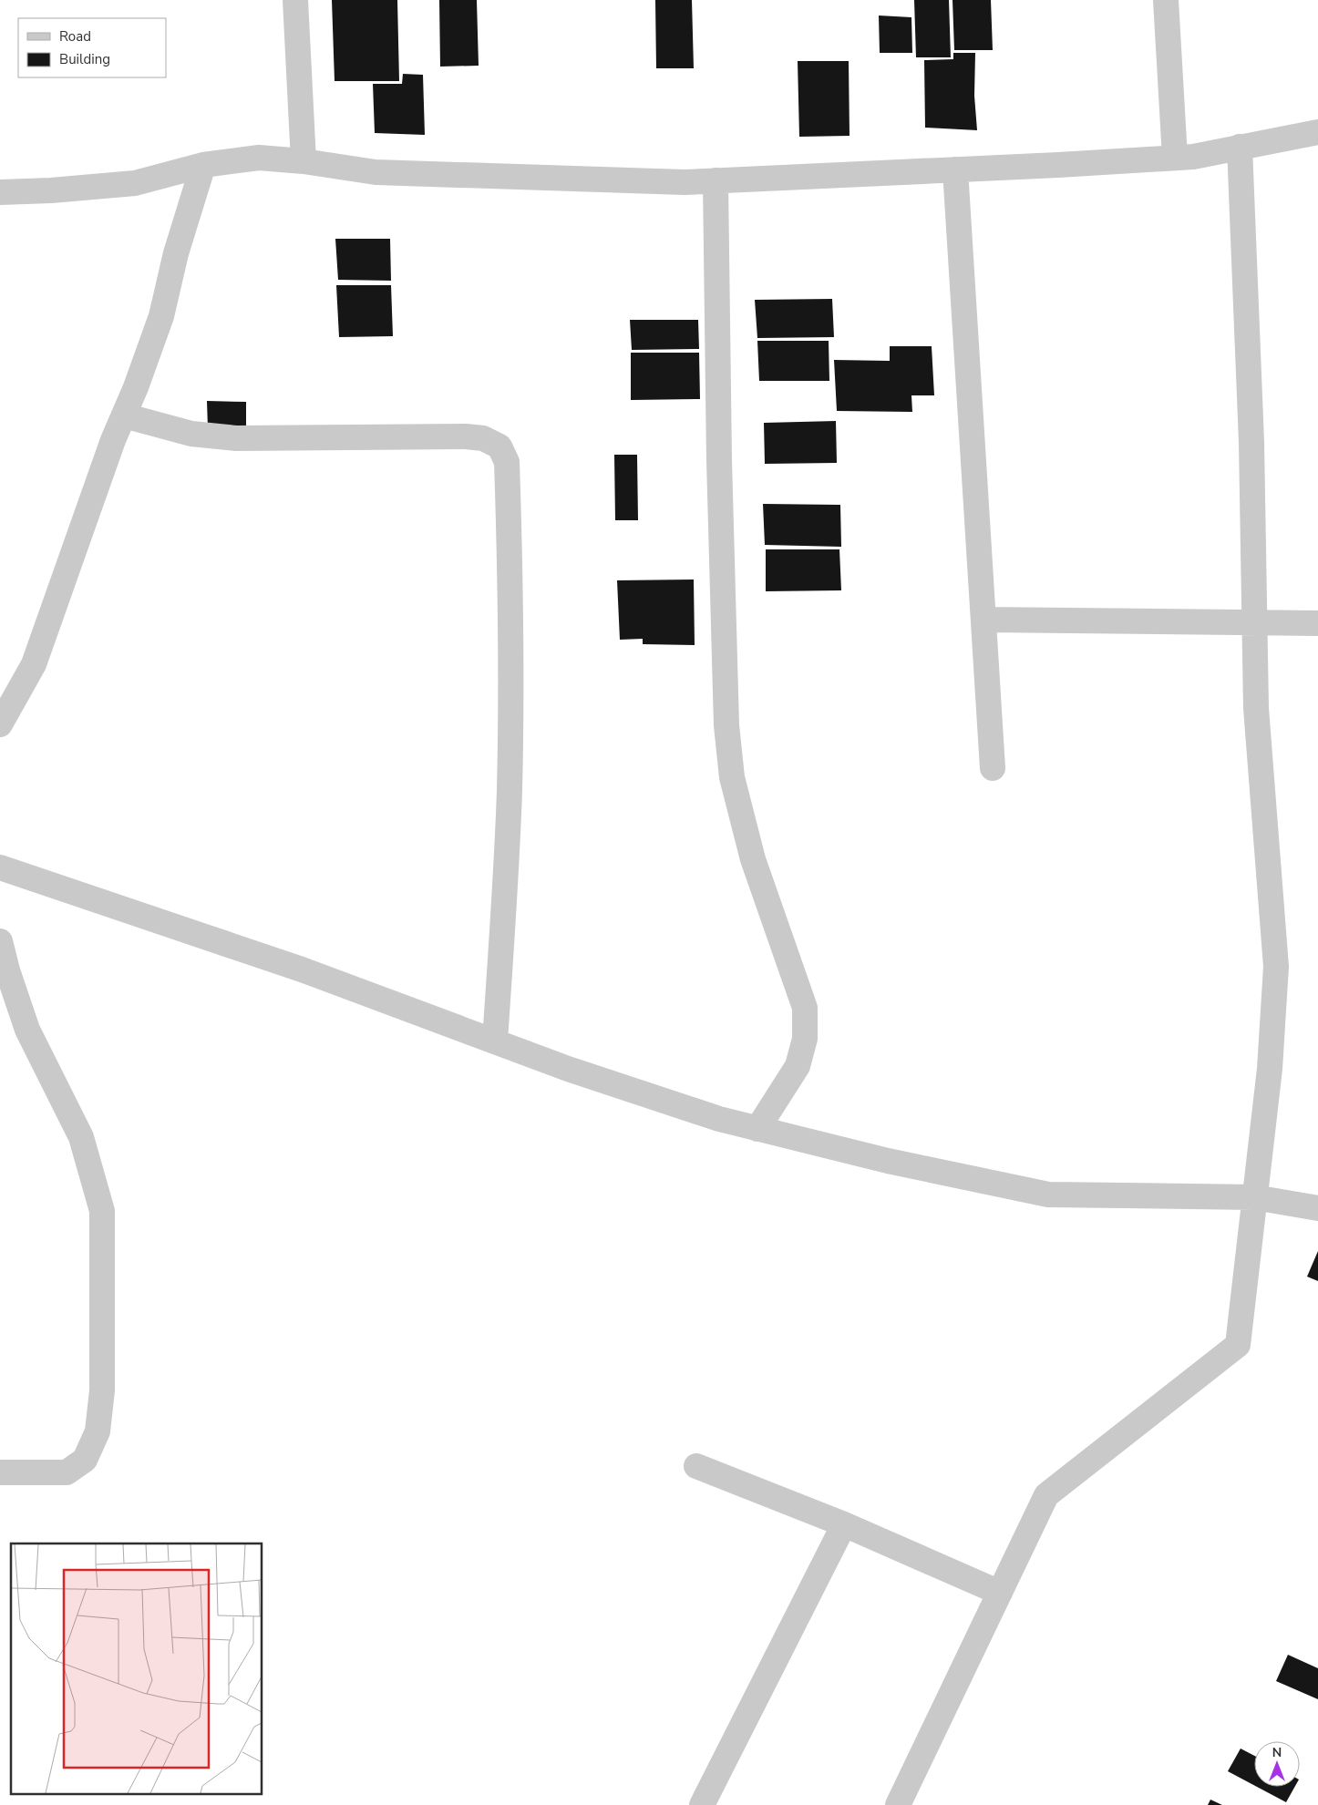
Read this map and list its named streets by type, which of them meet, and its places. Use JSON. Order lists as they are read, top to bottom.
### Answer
{
  "legend": ["Road", "Building"],
  "north": "top"
}
